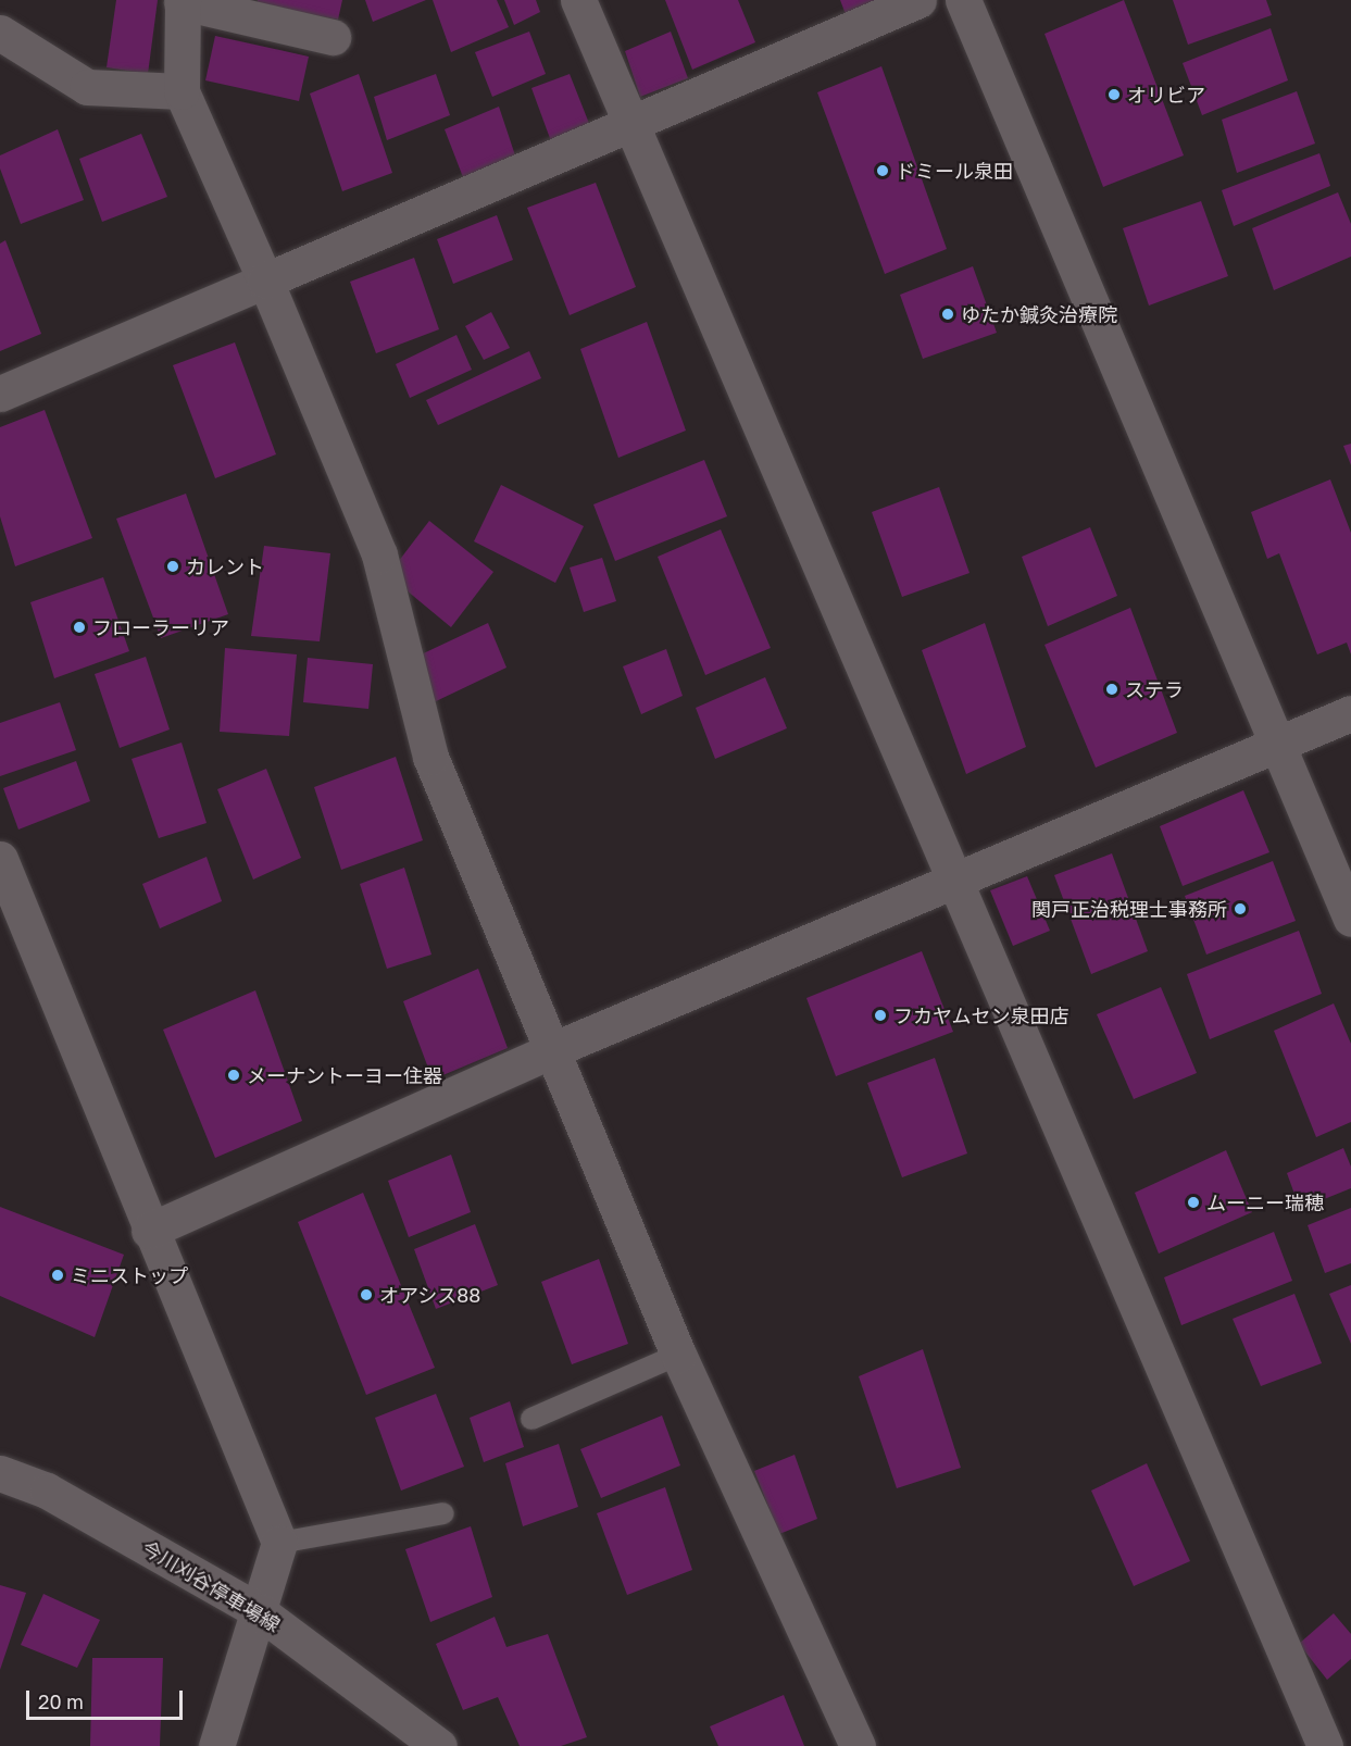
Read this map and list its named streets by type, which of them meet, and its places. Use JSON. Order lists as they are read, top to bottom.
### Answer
{
  "streets": {
    "street": ["今川刈谷停車場線"]
  },
  "places": [
    "オリビア",
    "ドミール泉田",
    "ゆたか鍼灸治療院",
    "カレント",
    "フローラーリア",
    "ステラ",
    "関戸正治税理士事務所",
    "フカヤムセン泉田店",
    "メーナントーヨー住器",
    "ムーニー瑞穂",
    "ミニストップ",
    "オアシス88"
  ],
  "scale_bar": "20 m"
}
